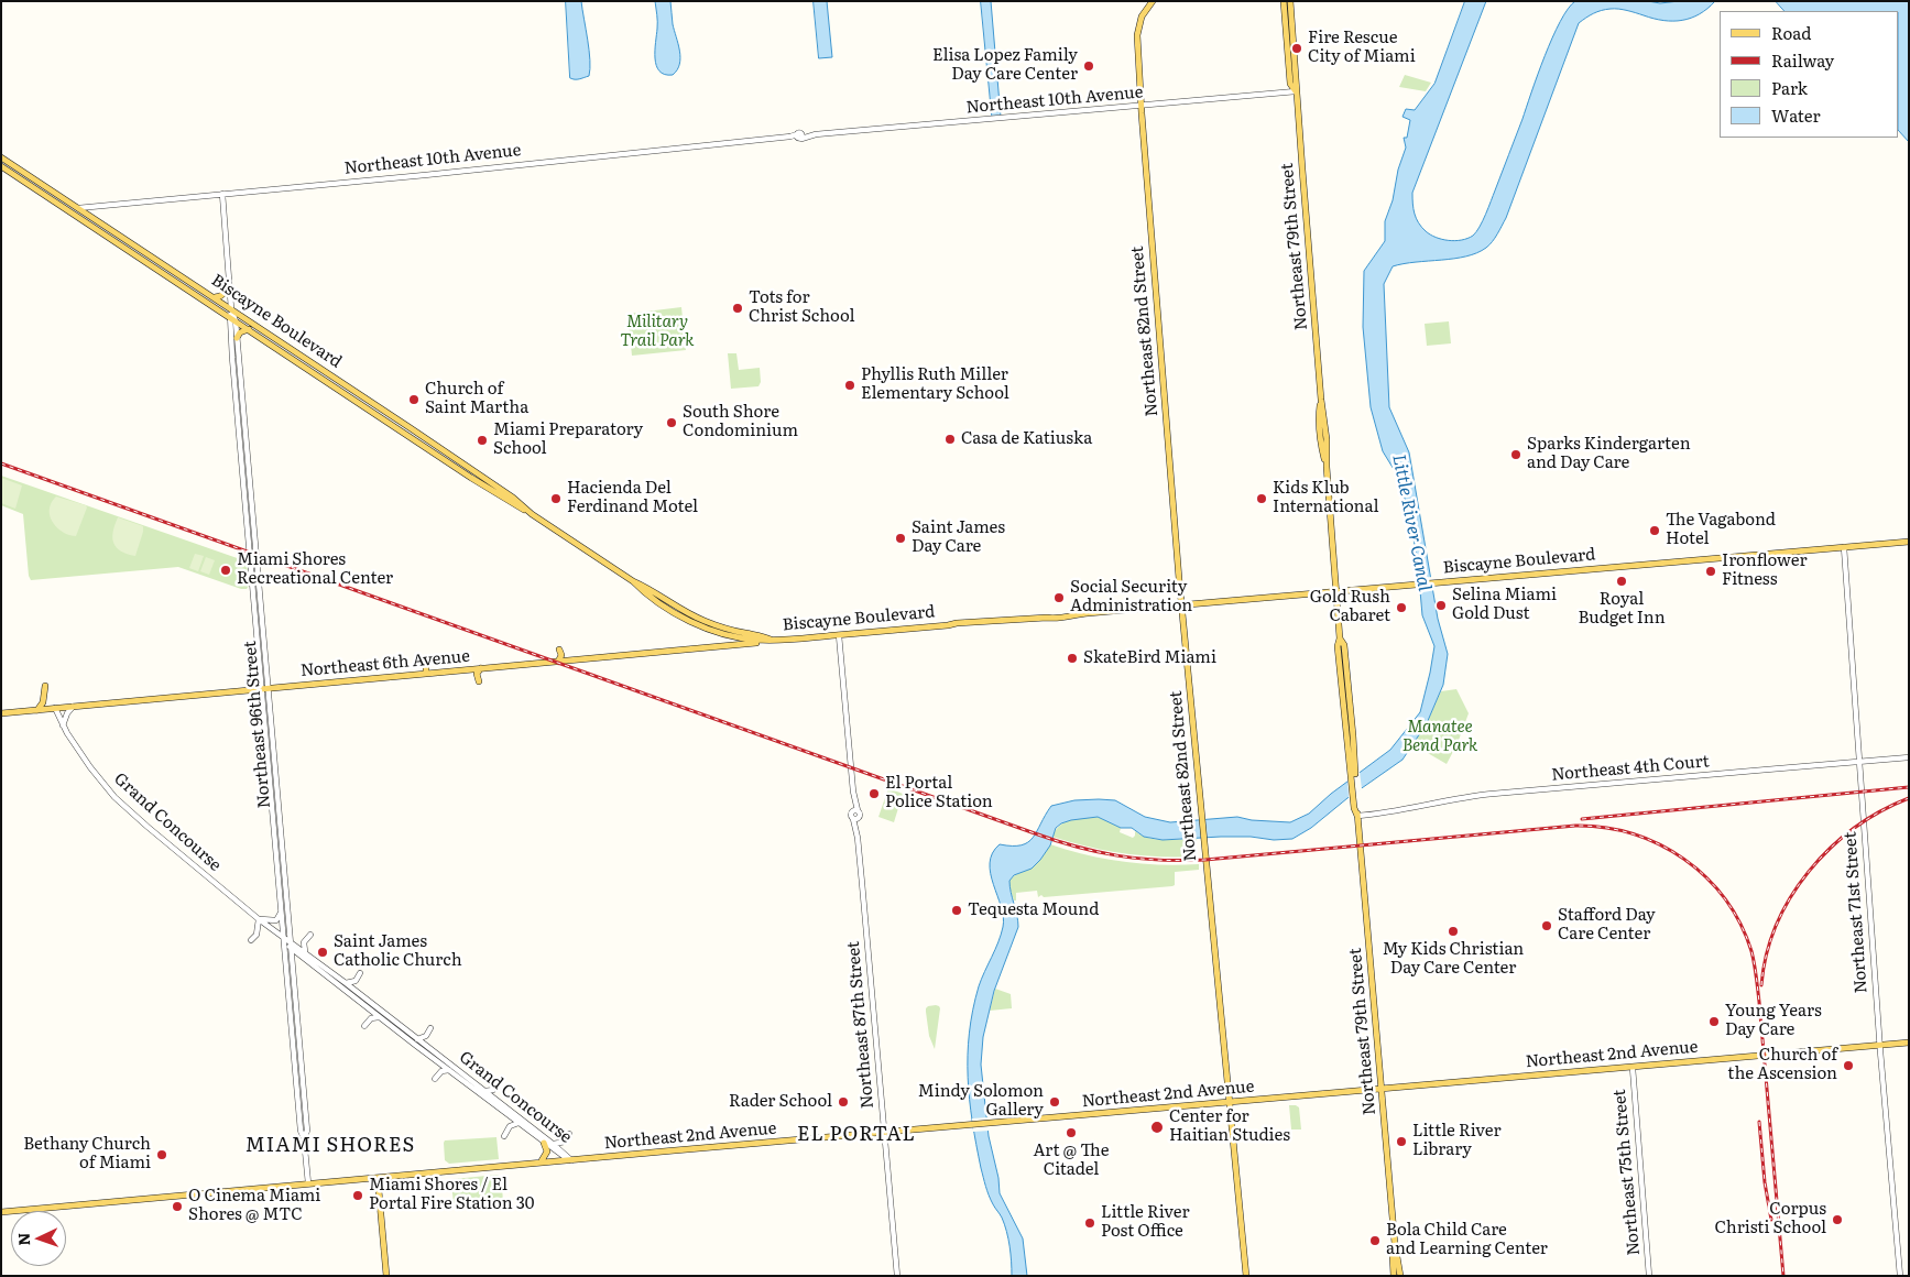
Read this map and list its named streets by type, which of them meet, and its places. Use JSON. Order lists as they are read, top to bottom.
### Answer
{
  "streets": {
    "main road": [
      "Northeast 79th Street",
      "Biscayne Boulevard",
      "Northeast 82nd Street",
      "Northeast 6th Avenue",
      "Northeast 2nd Avenue"
    ],
    "street": [
      "Northeast 10th Avenue",
      "Northeast 96th Street",
      "Northeast 4th Court",
      "Grand Concourse",
      "Northeast 71st Street",
      "Northeast 87th Street",
      "Northeast 75th Street"
    ]
  },
  "crossings": [
    ["Northeast 10th Avenue", "Northeast 79th Street"],
    ["Northeast 10th Avenue", "Biscayne Boulevard"],
    ["Northeast 10th Avenue", "Northeast 82nd Street"],
    ["Northeast 10th Avenue", "Northeast 96th Street"],
    ["Northeast 79th Street", "Biscayne Boulevard"],
    ["Northeast 79th Street", "Northeast 4th Court"],
    ["Northeast 79th Street", "Northeast 2nd Avenue"],
    ["Biscayne Boulevard", "Northeast 82nd Street"],
    ["Biscayne Boulevard", "Northeast 6th Avenue"],
    ["Biscayne Boulevard", "Northeast 96th Street"],
    ["Biscayne Boulevard", "Northeast 71st Street"],
    ["Biscayne Boulevard", "Northeast 87th Street"],
    ["Northeast 82nd Street", "Northeast 2nd Avenue"],
    ["Northeast 6th Avenue", "Northeast 96th Street"],
    ["Northeast 6th Avenue", "Grand Concourse"],
    ["Northeast 96th Street", "Grand Concourse"],
    ["Northeast 96th Street", "Northeast 2nd Avenue"],
    ["Northeast 4th Court", "Northeast 71st Street"],
    ["Grand Concourse", "Northeast 2nd Avenue"],
    ["Northeast 71st Street", "Northeast 2nd Avenue"],
    ["Northeast 87th Street", "Northeast 2nd Avenue"],
    ["Northeast 2nd Avenue", "Northeast 75th Street"]
  ],
  "districts": ["EL PORTAL", "MIAMI SHORES"],
  "water": ["Little River Canal"],
  "parks": ["Military Trail Park", "Manatee Bend Park"],
  "places": [
    "Fire Rescue City of Miami",
    "Elisa Lopez Family Day Care Center",
    "Tots for Christ School",
    "Phyllis Ruth Miller Elementary School",
    "Church of Saint Martha",
    "South Shore Condominium",
    "Casa de Katiuska",
    "Miami Preparatory School",
    "Sparks Kindergarten and Day Care",
    "Hacienda Del Ferdinand Motel",
    "Kids Klub International",
    "The Vagabond Hotel",
    "Saint James Day Care",
    "Miami Shores Recreational Center",
    "Ironflower Fitness",
    "Royal Budget Inn",
    "Social Security Administration",
    "Selina Miami Gold Dust",
    "Gold Rush Cabaret",
    "SkateBird Miami",
    "El Portal Police Station",
    "Tequesta Mound",
    "Stafford Day Care Center",
    "My Kids Christian Day Care Center",
    "Saint James Catholic Church",
    "Young Years Day Care",
    "Church of the Ascension",
    "Rader School",
    "Mindy Solomon Gallery",
    "Center for Haitian Studies",
    "Art @ The Citadel",
    "Little River Library",
    "Bethany Church of Miami",
    "Miami Shores / El Portal Fire Station 30",
    "O Cinema Miami Shores @ MTC",
    "Corpus Christi School",
    "Little River Post Office",
    "Bola Child Care and Learning Center"
  ],
  "legend": [
    "Road",
    "Railway",
    "Park",
    "Water"
  ],
  "north": "left"
}
